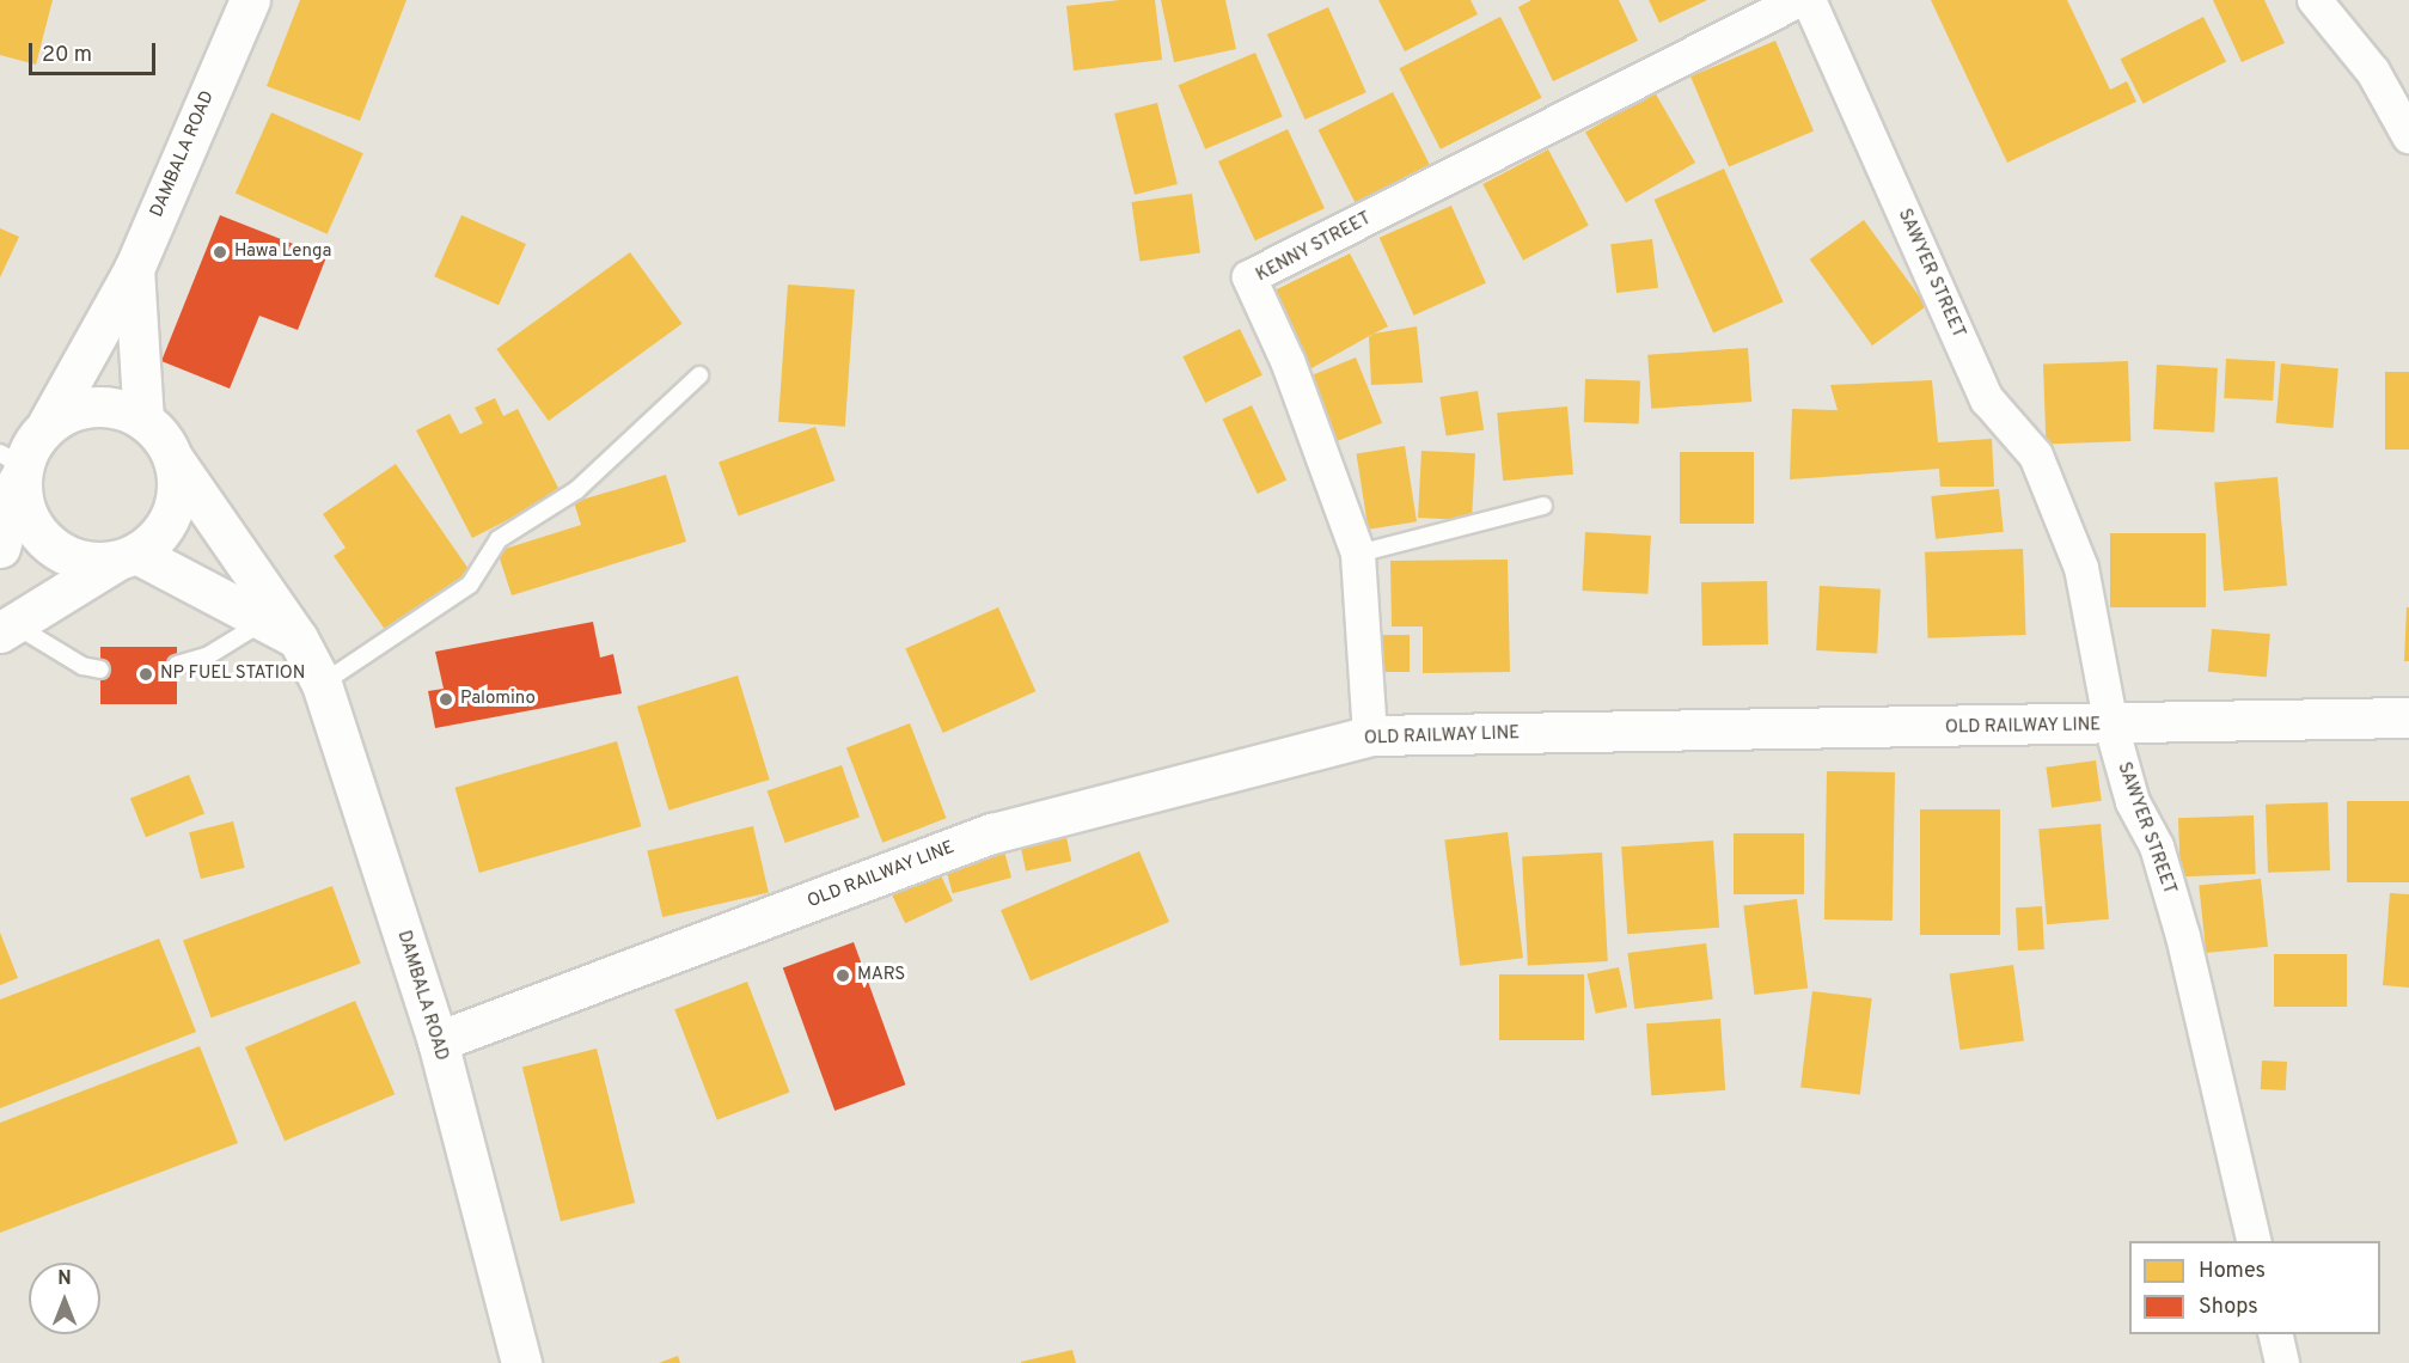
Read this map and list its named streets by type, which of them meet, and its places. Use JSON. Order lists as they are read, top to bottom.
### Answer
{
  "streets": {
    "street": [
      "DAMBALA ROAD",
      "KENNY STREET",
      "SAWYER STREET",
      "OLD RAILWAY LINE"
    ]
  },
  "crossings": [
    ["DAMBALA ROAD", "OLD RAILWAY LINE"],
    ["KENNY STREET", "OLD RAILWAY LINE"],
    ["SAWYER STREET", "OLD RAILWAY LINE"]
  ],
  "places": [
    "Hawa Lenga",
    "NP FUEL STATION",
    "Palomino",
    "MARS"
  ],
  "legend": ["Homes", "Shops"],
  "scale_bar": "20 m",
  "north": "top"
}
